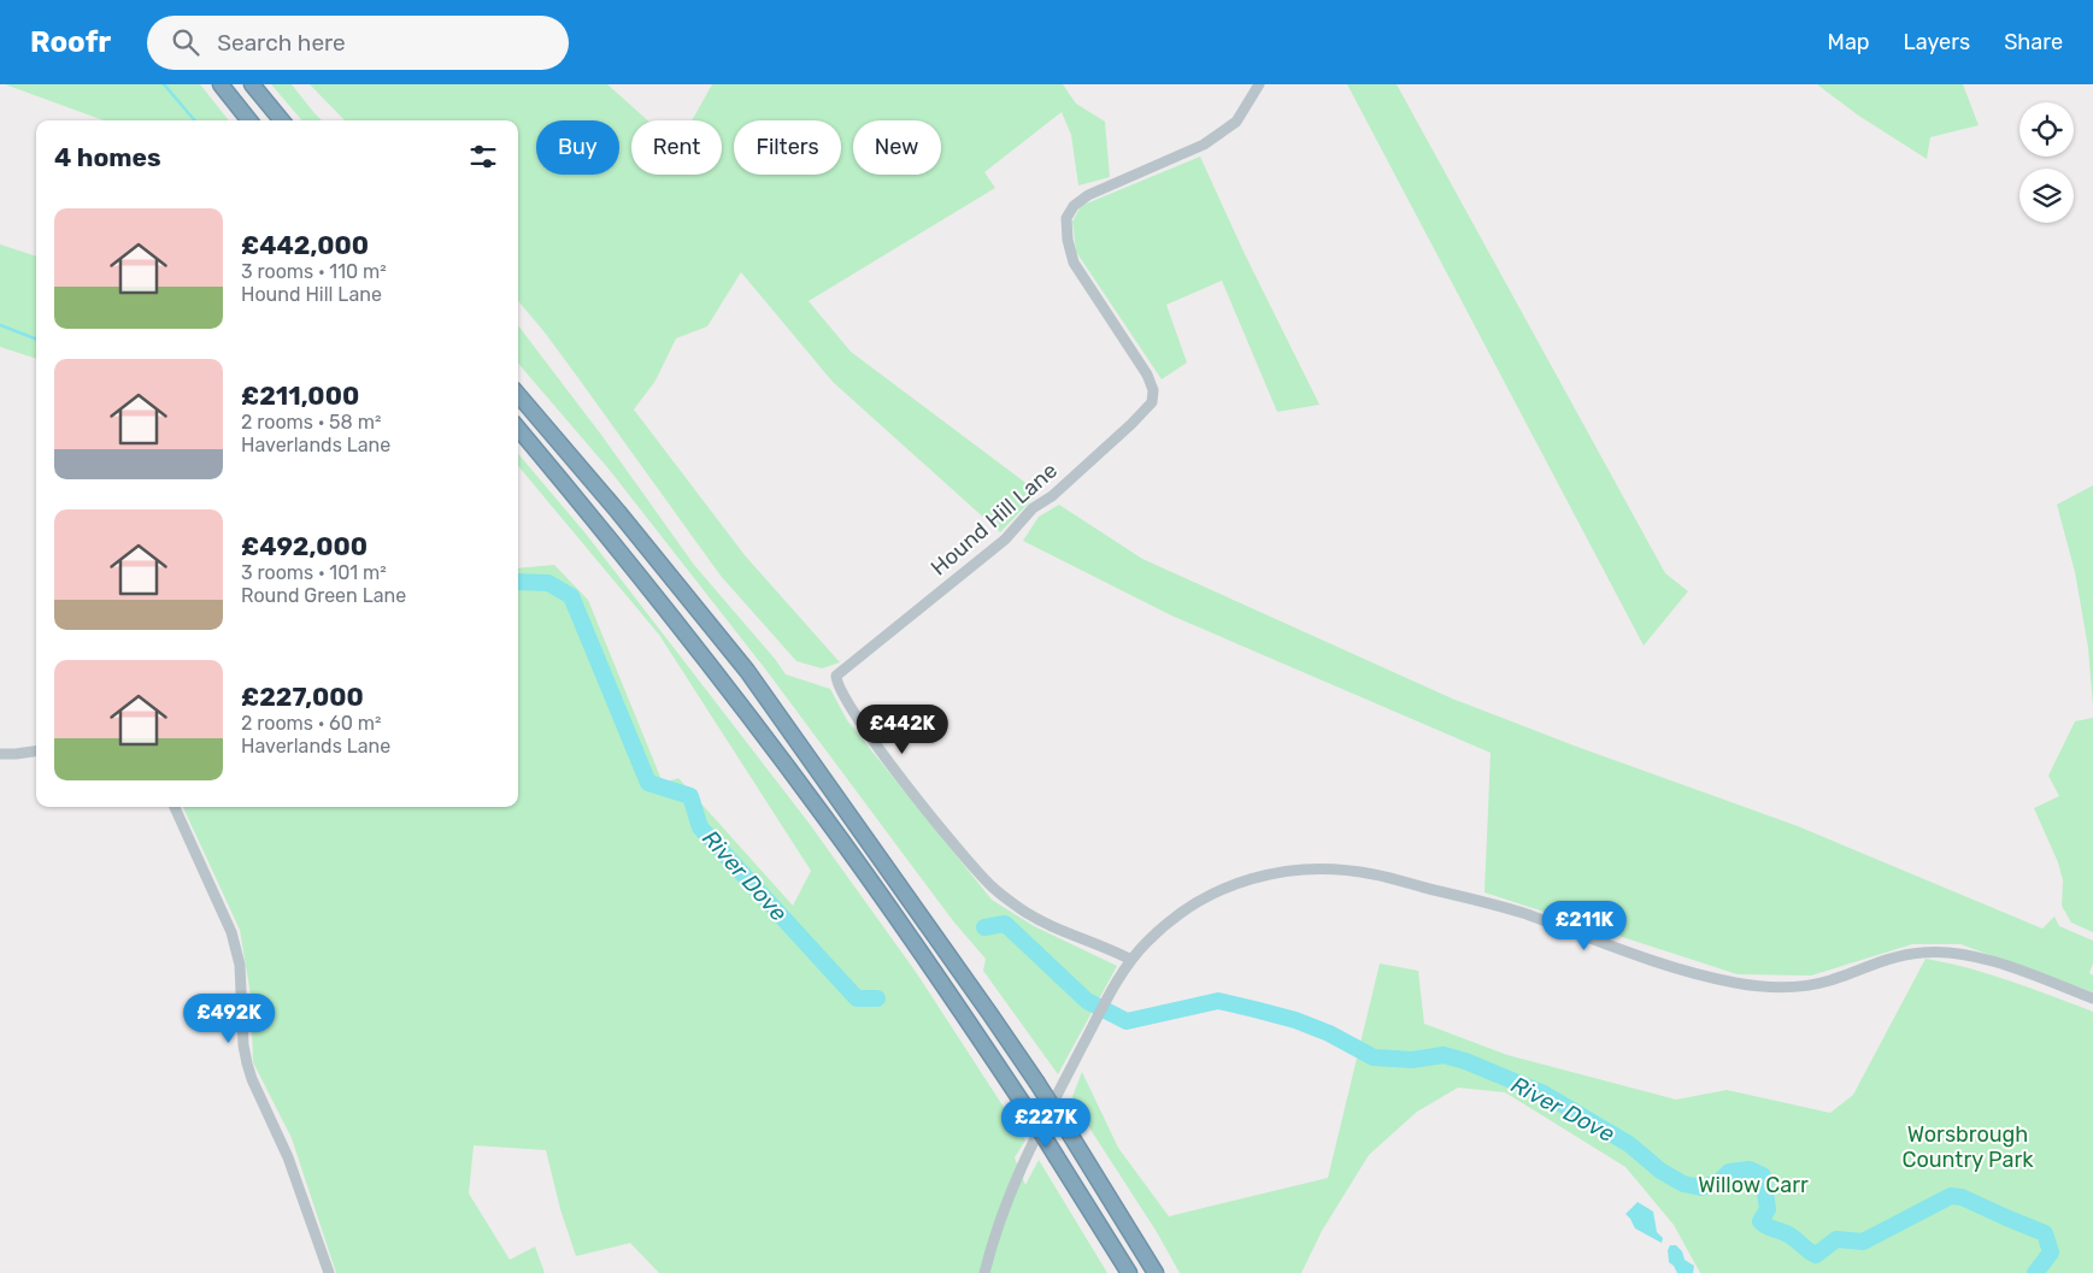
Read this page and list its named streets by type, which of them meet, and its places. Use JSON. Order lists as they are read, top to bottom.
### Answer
{
  "streets": {
    "street": ["Hound Hill Lane"]
  },
  "water": ["River Dove"],
  "parks": ["Worsbrough Country Park", "Willow Carr"],
  "page": {
    "header": "Roofr",
    "search": "Search here",
    "nav": ["Map", "Layers", "Share"],
    "chip": [
      "Buy",
      "Rent",
      "Filters",
      "New"
    ],
    "heading": "4 homes",
    "list": [
      {
        "name": "£442,000",
        "note": "3 rooms · 110 m² · Hound Hill Lane"
      },
      {
        "name": "£211,000",
        "note": "2 rooms · 58 m² · Haverlands Lane"
      },
      {
        "name": "£492,000",
        "note": "3 rooms · 101 m² · Round Green Lane"
      },
      {
        "name": "£227,000",
        "note": "2 rooms · 60 m² · Haverlands Lane"
      }
    ],
    "price": [
      "£442K",
      "£211K",
      "£492K",
      "£227K"
    ]
  }
}
